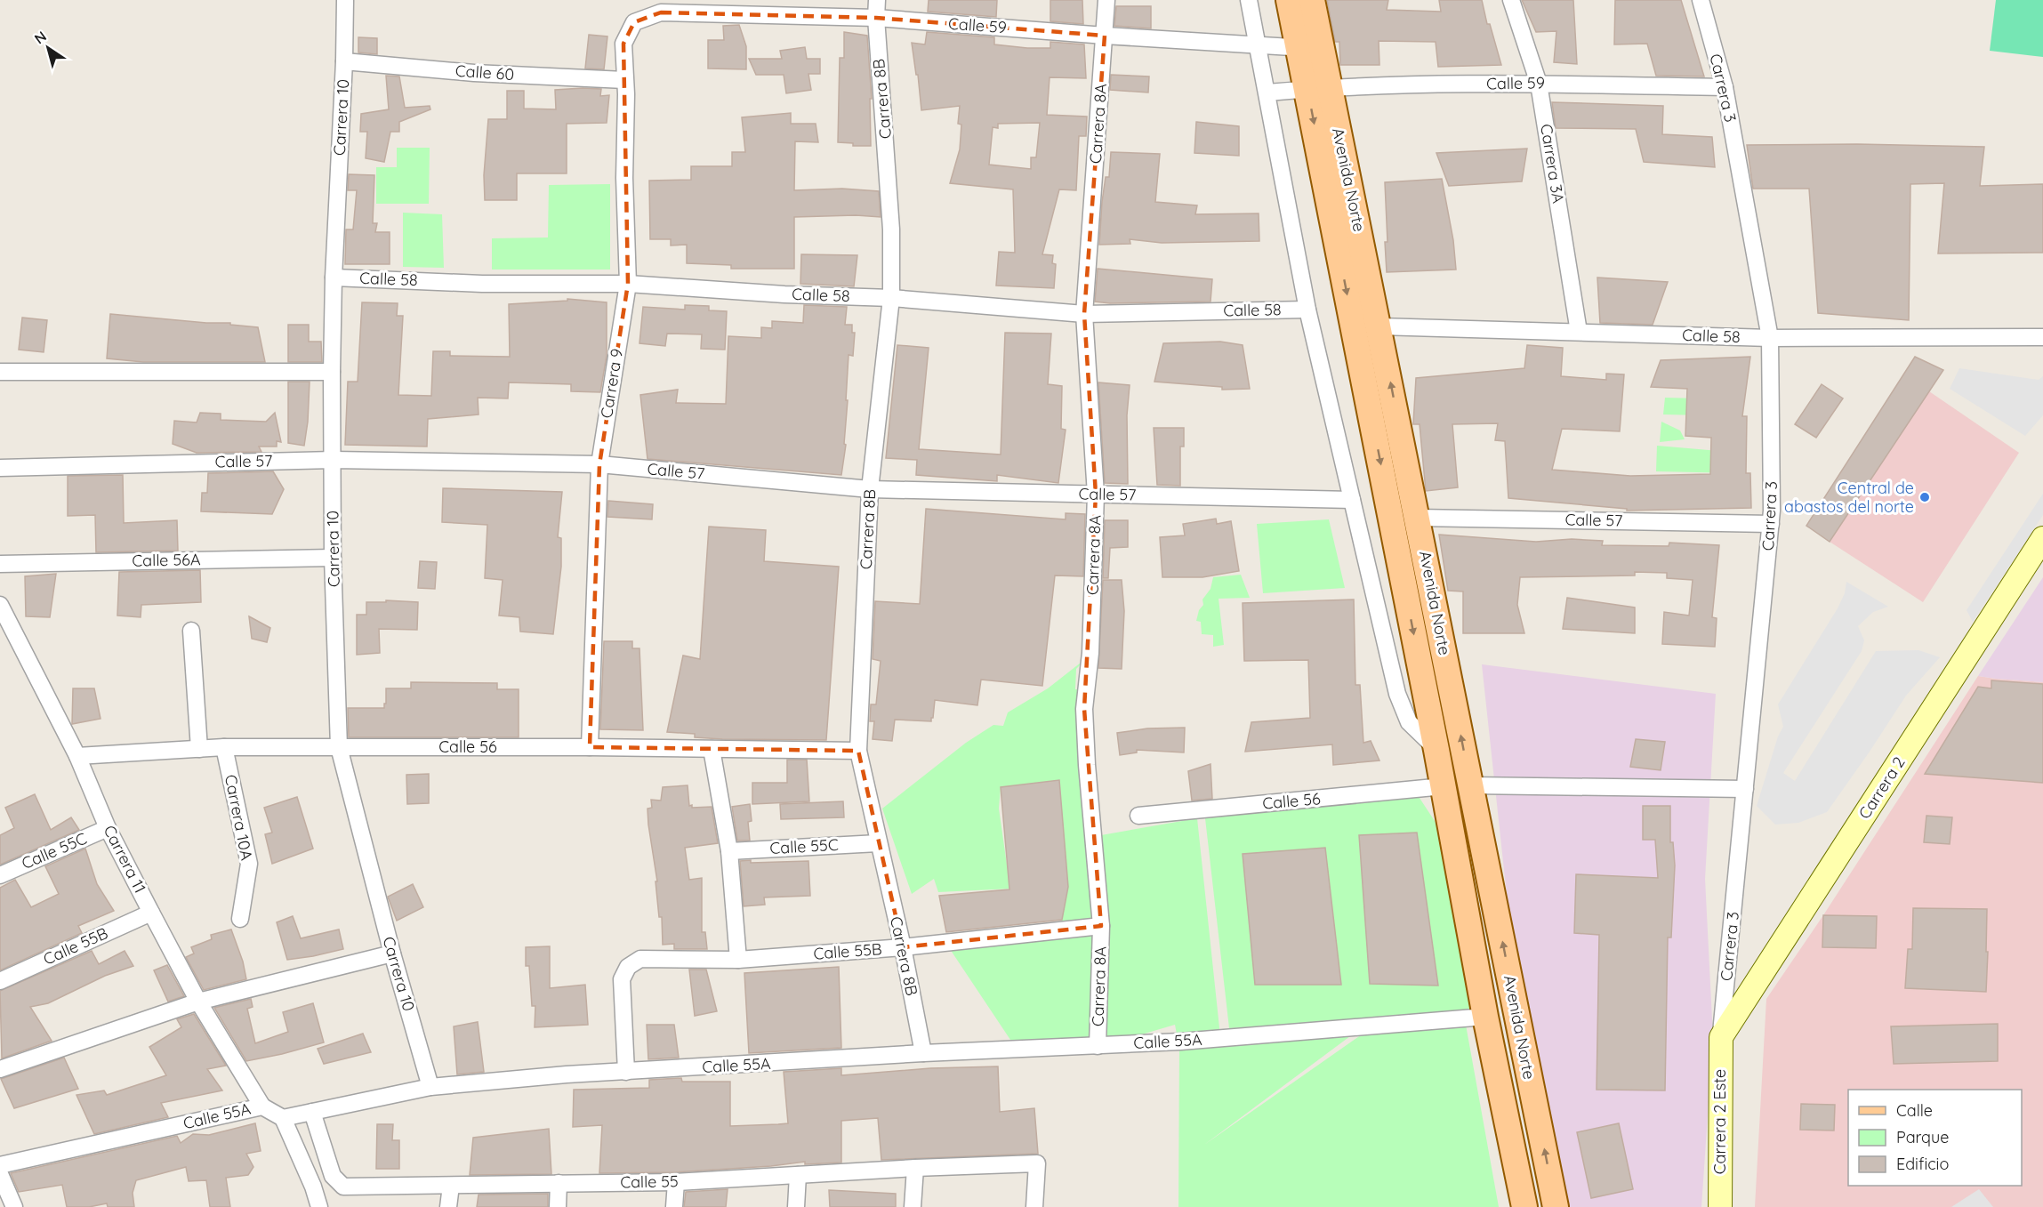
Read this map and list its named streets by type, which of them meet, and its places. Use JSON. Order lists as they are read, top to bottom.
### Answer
{
  "streets": {
    "main road": ["Avenida Norte"],
    "street": [
      "Calle 59",
      "Calle 60",
      "Carrera 3",
      "Carrera 8B",
      "Carrera 10",
      "Carrera 8A",
      "Carrera 3A",
      "Calle 58",
      "Carrera 9",
      "Calle 57",
      "Calle 56A",
      "Calle 56",
      "Carrera 2",
      "Carrera 10A",
      "Calle 55C",
      "Carrera 11",
      "Calle 55B",
      "Calle 55A",
      "Carrera 2 Este",
      "Calle 55"
    ]
  },
  "crossings": [
    ["Calle 59", "Carrera 3"],
    ["Calle 59", "Carrera 8B"],
    ["Calle 59", "Carrera 8A"],
    ["Calle 59", "Carrera 3A"],
    ["Calle 59", "Avenida Norte"],
    ["Calle 59", "Carrera 9"],
    ["Calle 60", "Carrera 10"],
    ["Calle 60", "Carrera 9"],
    ["Carrera 3", "Calle 58"],
    ["Carrera 3", "Calle 57"],
    ["Carrera 3", "Carrera 2"],
    ["Carrera 3", "Carrera 2 Este"],
    ["Carrera 8B", "Calle 58"],
    ["Carrera 8B", "Calle 57"],
    ["Carrera 8B", "Calle 56"],
    ["Carrera 8B", "Calle 55C"],
    ["Carrera 8B", "Calle 55B"],
    ["Carrera 8B", "Calle 55A"],
    ["Carrera 10", "Calle 58"],
    ["Carrera 10", "Calle 57"],
    ["Carrera 10", "Calle 56A"],
    ["Carrera 10", "Calle 56"],
    ["Carrera 10", "Calle 55A"],
    ["Carrera 8A", "Calle 58"],
    ["Carrera 8A", "Calle 57"],
    ["Carrera 8A", "Calle 55B"],
    ["Carrera 8A", "Calle 55A"],
    ["Carrera 3A", "Calle 58"],
    ["Avenida Norte", "Calle 58"],
    ["Avenida Norte", "Calle 57"],
    ["Avenida Norte", "Calle 56"],
    ["Avenida Norte", "Calle 55A"],
    ["Calle 58", "Carrera 9"],
    ["Carrera 9", "Calle 57"],
    ["Carrera 9", "Calle 56"],
    ["Calle 56", "Carrera 10A"],
    ["Calle 56", "Carrera 11"],
    ["Carrera 2", "Carrera 2 Este"],
    ["Calle 55C", "Carrera 11"],
    ["Carrera 11", "Calle 55B"],
    ["Carrera 11", "Calle 55A"],
    ["Calle 55B", "Calle 55A"],
    ["Calle 55A", "Calle 55"]
  ],
  "places": ["Central de abastos del norte"],
  "legend": ["Calle", "Parque", "Edificio"],
  "north": "top left"
}
